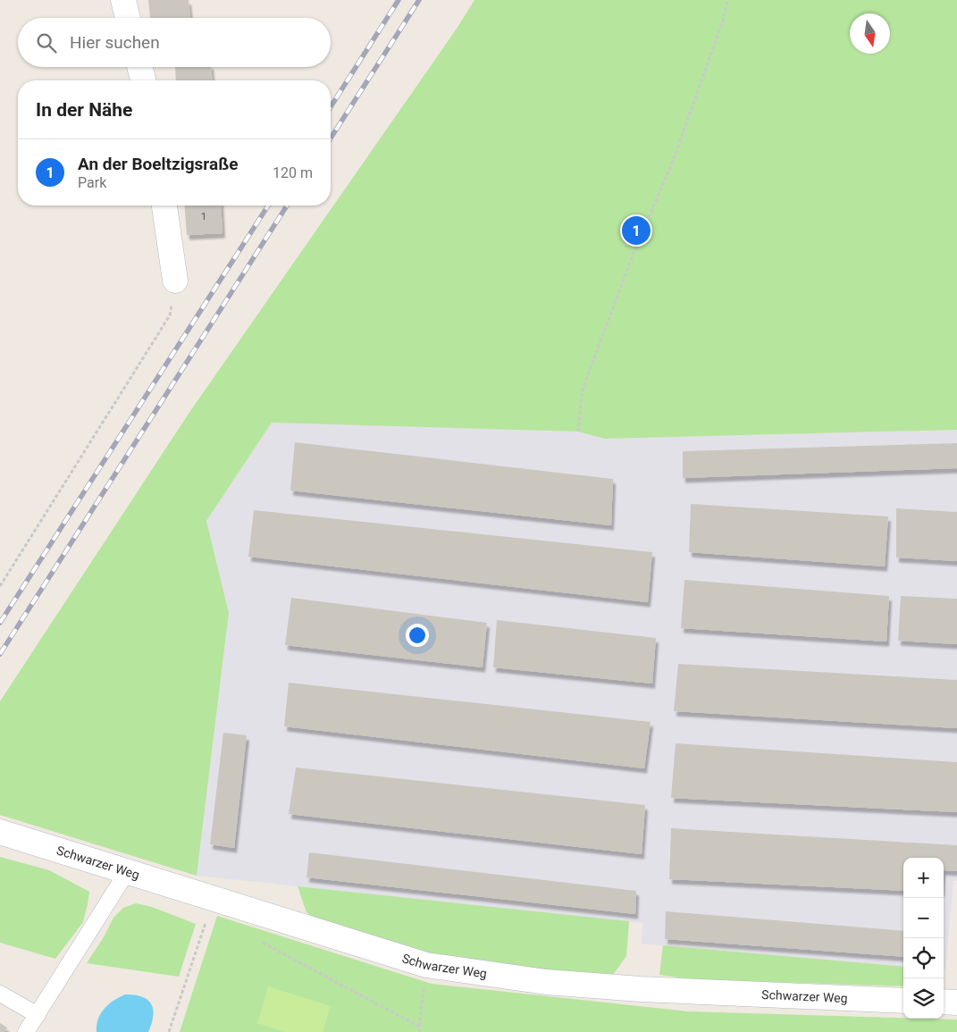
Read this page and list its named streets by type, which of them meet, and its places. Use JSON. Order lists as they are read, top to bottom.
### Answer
{
  "streets": {
    "street": ["Schwarzer Weg"]
  },
  "house_numbers": ["1"],
  "north": "bottom",
  "page": {
    "search": "Hier suchen",
    "heading": "In der Nähe",
    "list": [
      {
        "mark": "1",
        "name": "An der Boeltzigsraße",
        "note": "Park",
        "value": "120 m"
      }
    ],
    "pins": "1",
    "map_buttons": ["+", "−"]
  }
}
